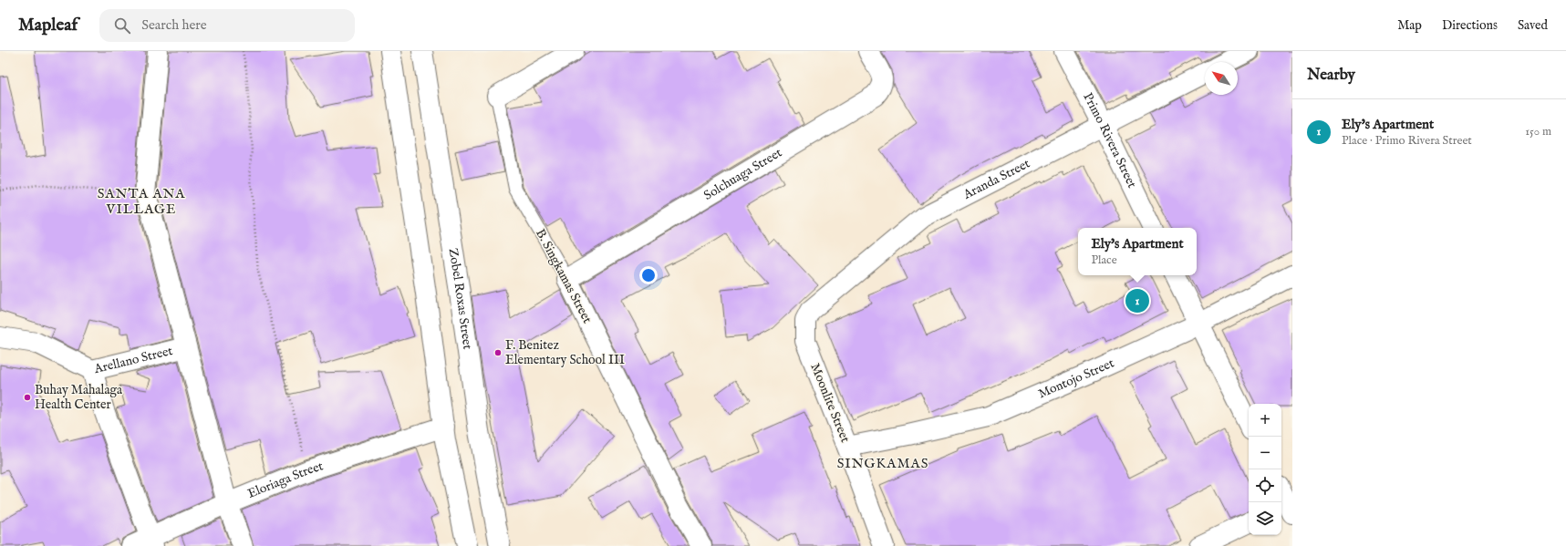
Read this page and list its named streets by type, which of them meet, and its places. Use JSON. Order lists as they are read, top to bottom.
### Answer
{
  "streets": {
    "street": [
      "Primo Rivera Street",
      "Solchuaga Street",
      "Aranda Street",
      "B. Singkamas Street",
      "Zobel Roxas Street",
      "Arellano Street",
      "Montojo Street",
      "Moonlite Street",
      "Eloriaga Street"
    ]
  },
  "crossings": [
    ["Primo Rivera Street", "Aranda Street"],
    ["Solchuaga Street", "B. Singkamas Street"],
    ["Aranda Street", "Moonlite Street"],
    ["Montojo Street", "Moonlite Street"]
  ],
  "districts": ["SANTA ANA VILLAGE", "SINGKAMAS"],
  "places": ["F. Benitez Elementary School III", "Buhay Mahalaga Health Center"],
  "north": "top left",
  "page": {
    "header": "Mapleaf",
    "search": "Search here",
    "nav": ["Map", "Directions", "Saved"],
    "heading": "Nearby",
    "list": [
      {
        "mark": "1",
        "name": "Ely's Apartment",
        "note": "Place · Primo Rivera Street",
        "value": "150 m"
      }
    ],
    "popup": ["Ely's Apartment", "Place"],
    "pins": "1",
    "map_buttons": ["+", "−"]
  }
}
